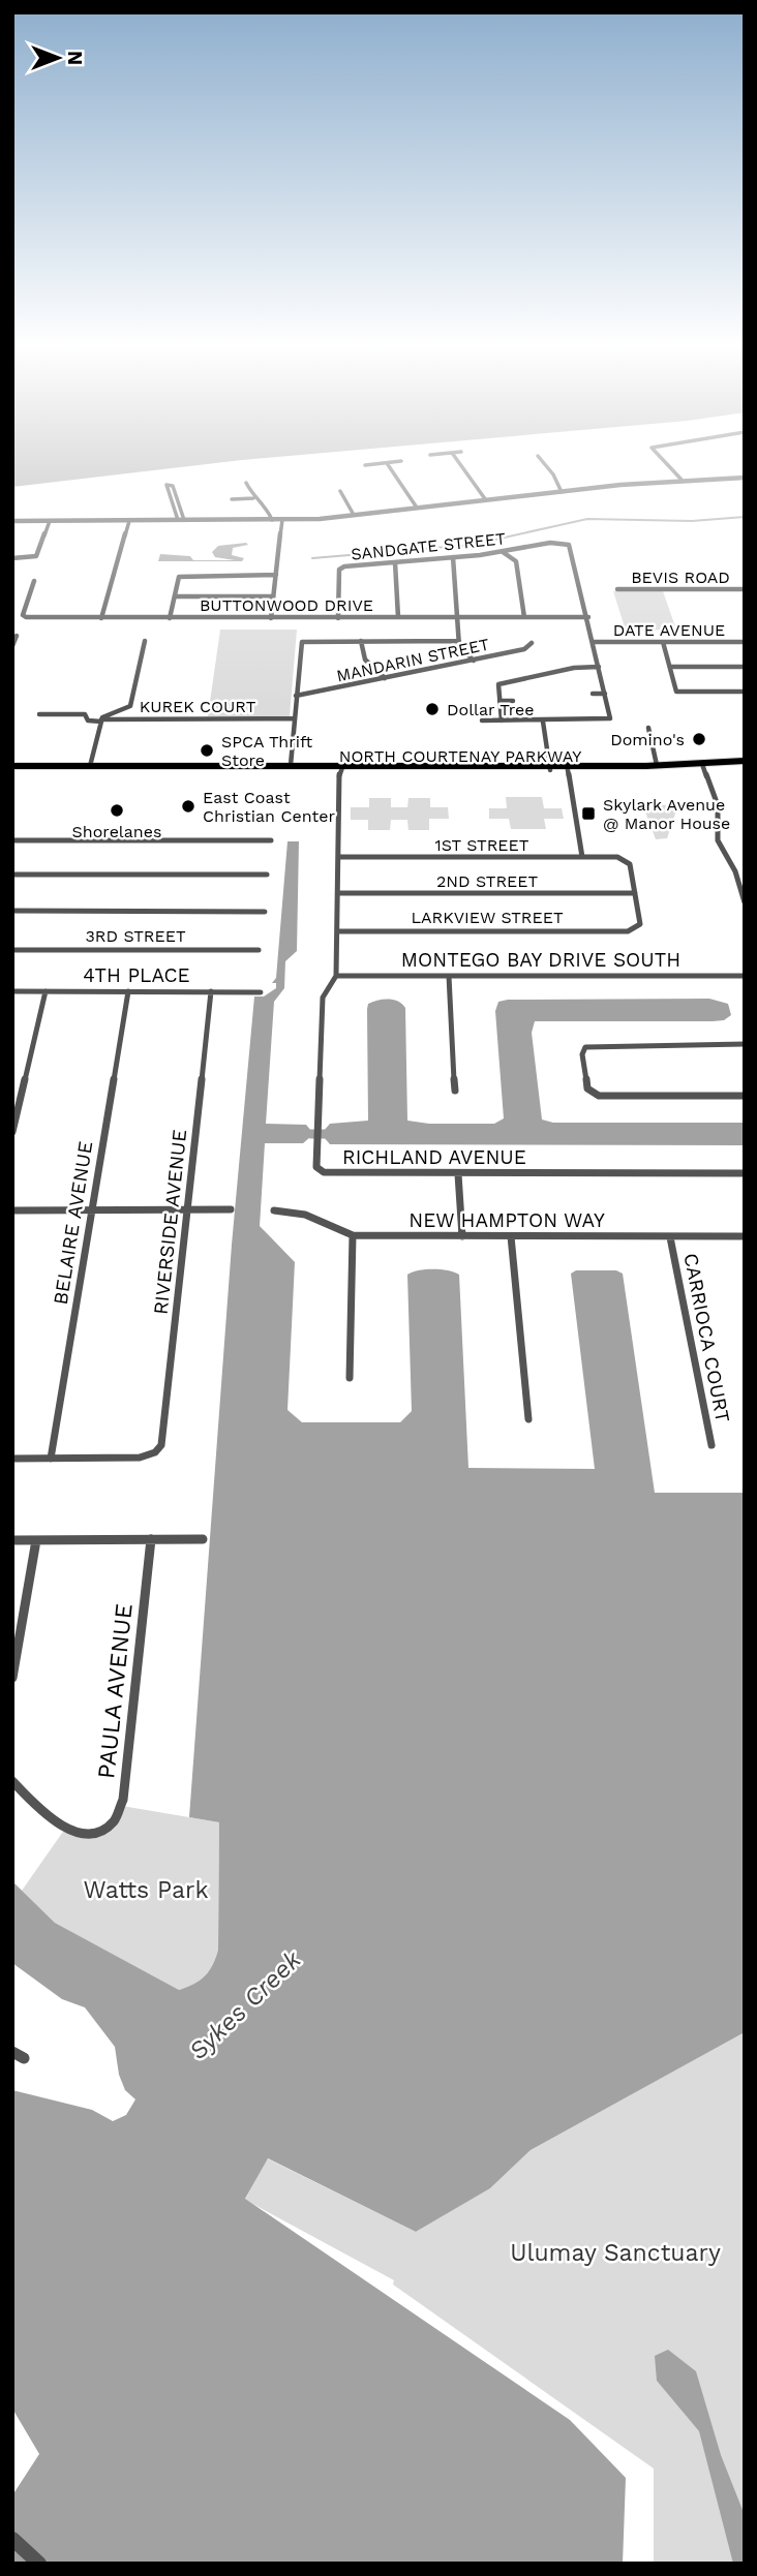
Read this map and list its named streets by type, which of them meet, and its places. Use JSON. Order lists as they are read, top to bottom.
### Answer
{
  "streets": {
    "main road": ["NORTH COURTENAY PARKWAY"],
    "street": [
      "SANDGATE STREET",
      "BEVIS ROAD",
      "BUTTONWOOD DRIVE",
      "DATE AVENUE",
      "MANDARIN STREET",
      "KUREK COURT",
      "1ST STREET",
      "2ND STREET",
      "LARKVIEW STREET",
      "3RD STREET",
      "MONTEGO BAY DRIVE SOUTH",
      "4TH PLACE",
      "RICHLAND AVENUE",
      "NEW HAMPTON WAY",
      "RIVERSIDE AVENUE",
      "BELAIRE AVENUE",
      "CARRIOCA COURT",
      "PAULA AVENUE"
    ]
  },
  "crossings": [
    ["SANDGATE STREET", "BUTTONWOOD DRIVE"],
    ["NORTH COURTENAY PARKWAY", "RICHLAND AVENUE"],
    ["1ST STREET", "2ND STREET"],
    ["1ST STREET", "LARKVIEW STREET"],
    ["1ST STREET", "RICHLAND AVENUE"],
    ["2ND STREET", "LARKVIEW STREET"],
    ["2ND STREET", "RICHLAND AVENUE"],
    ["LARKVIEW STREET", "RICHLAND AVENUE"],
    ["MONTEGO BAY DRIVE SOUTH", "RICHLAND AVENUE"],
    ["4TH PLACE", "RIVERSIDE AVENUE"],
    ["4TH PLACE", "BELAIRE AVENUE"],
    ["NEW HAMPTON WAY", "CARRIOCA COURT"],
    ["RIVERSIDE AVENUE", "BELAIRE AVENUE"]
  ],
  "water": ["Sykes Creek"],
  "parks": ["Watts Park", "Ulumay Sanctuary"],
  "places": {
    "other": [
      "Dollar Tree",
      "Domino's",
      "SPCA Thrift Store",
      "East Coast Christian Center",
      "Shorelanes"
    ],
    "transit": ["Skylark Avenue @ Manor House"]
  },
  "north": "right"
}
